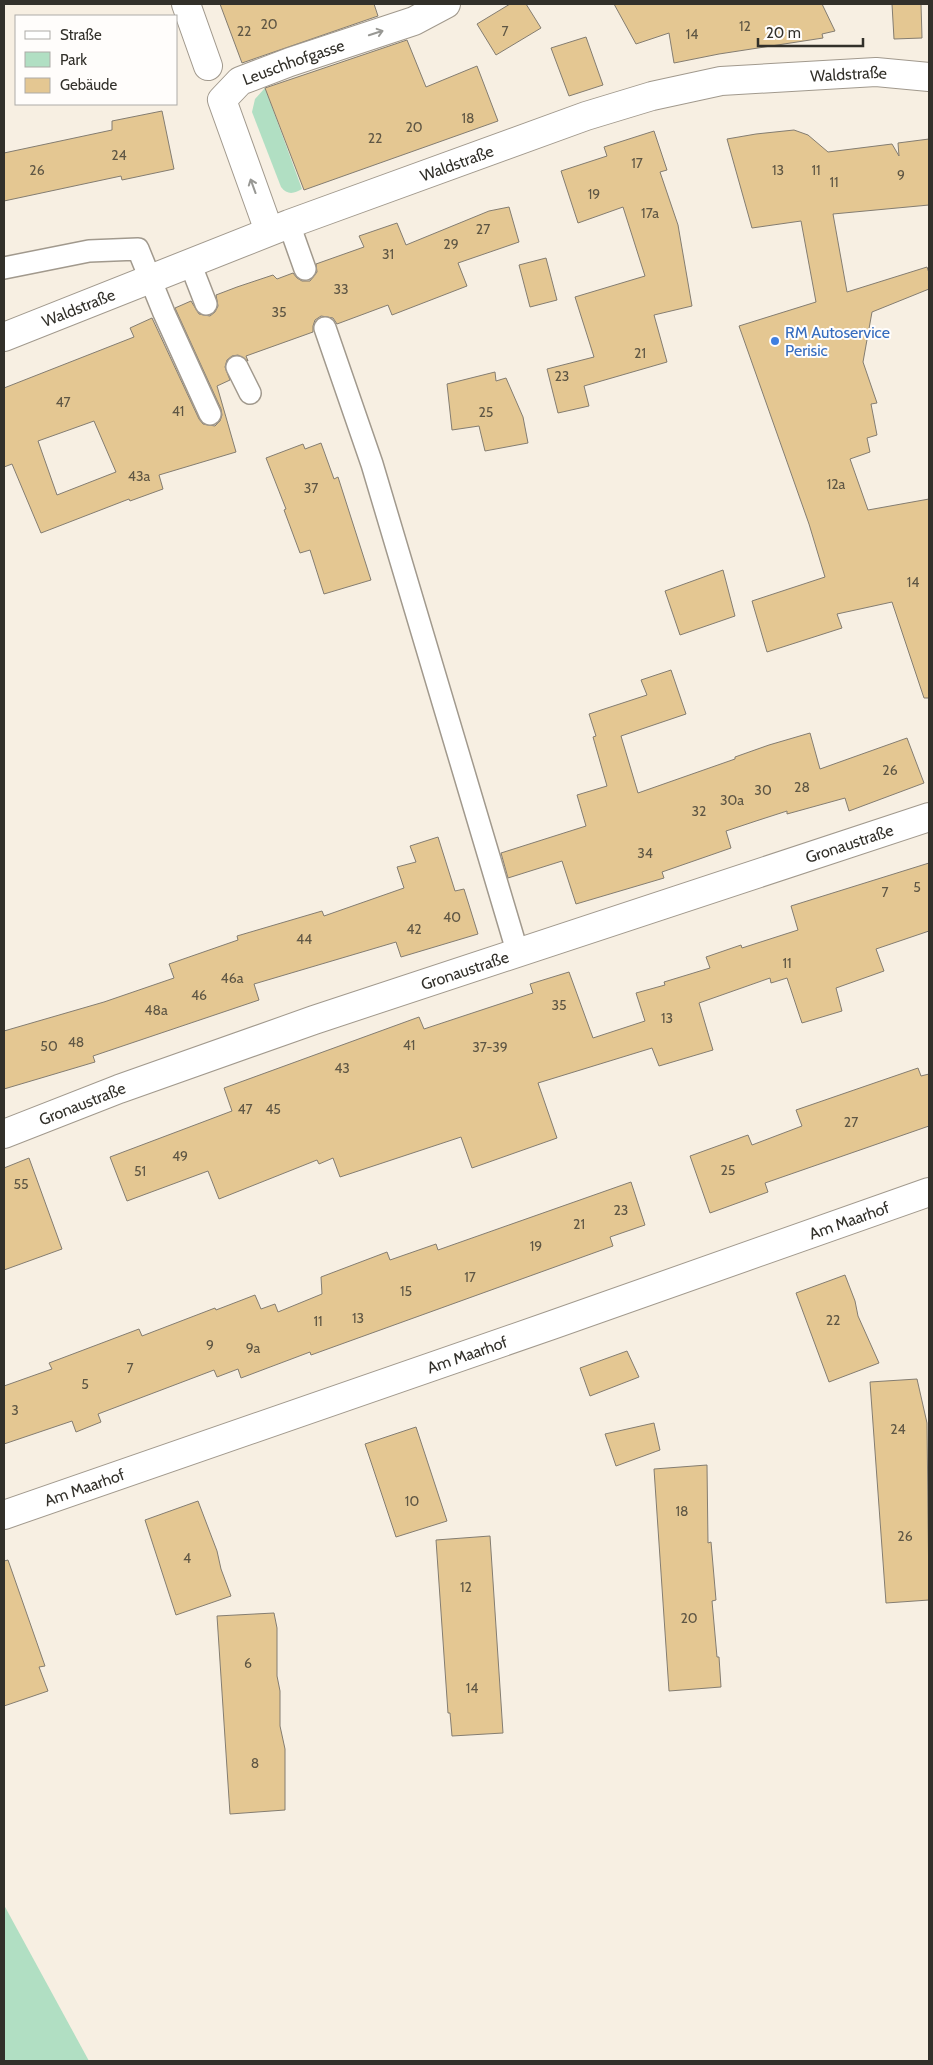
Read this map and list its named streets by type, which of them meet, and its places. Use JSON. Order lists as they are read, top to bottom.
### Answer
{
  "streets": {
    "street": [
      "Leuschhofgasse",
      "Waldstraße",
      "Gronaustraße",
      "Am Maarhof"
    ]
  },
  "crossings": [
    ["Leuschhofgasse", "Waldstraße"]
  ],
  "places": ["RM Autoservice Perisic"],
  "house_numbers": [
    "20",
    "12",
    "22",
    "7",
    "14",
    "18",
    "20",
    "22",
    "24",
    "17",
    "26",
    "13",
    "11",
    "9",
    "11",
    "19",
    "17a",
    "27",
    "29",
    "31",
    "33",
    "35",
    "21",
    "23",
    "47",
    "41",
    "25",
    "43a",
    "12a",
    "37",
    "14",
    "26",
    "28",
    "30",
    "30a",
    "32",
    "34",
    "5",
    "7",
    "40",
    "42",
    "44",
    "11",
    "46a",
    "46",
    "35",
    "48a",
    "13",
    "48",
    "41",
    "50",
    "37-39",
    "43",
    "47",
    "45",
    "27",
    "49",
    "25",
    "51",
    "55",
    "23",
    "21",
    "19",
    "17",
    "15",
    "13",
    "22",
    "11",
    "9",
    "9a",
    "7",
    "5",
    "3",
    "24",
    "10",
    "18",
    "26",
    "4",
    "12",
    "20",
    "6",
    "14",
    "8"
  ],
  "legend": ["Straße", "Park", "Gebäude"],
  "scale_bar": "20 m"
}
